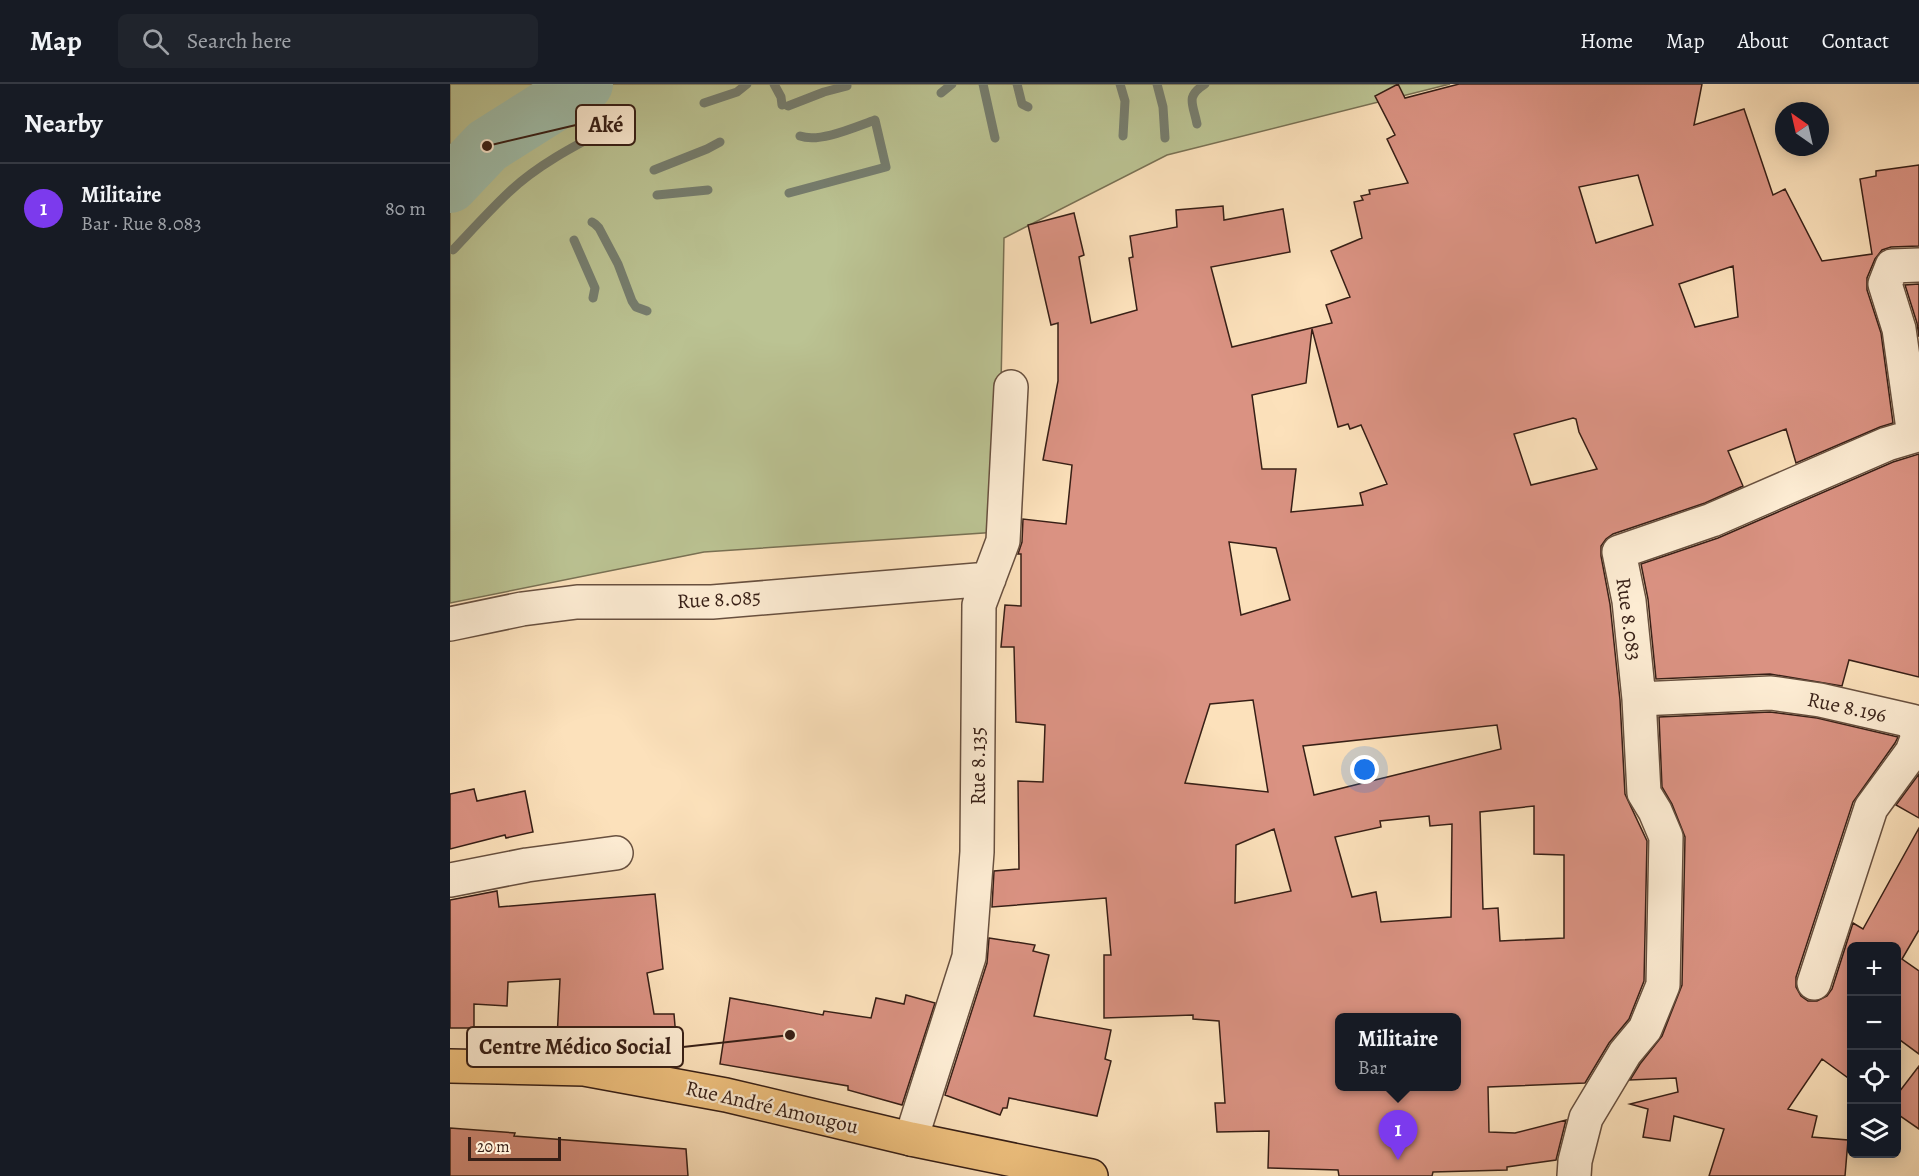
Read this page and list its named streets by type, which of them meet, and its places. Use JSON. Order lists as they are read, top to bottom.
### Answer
{
  "streets": {
    "main road": ["Rue André Amougou"],
    "street": [
      "Rue 8.085",
      "Rue 8.083",
      "Rue 8.196",
      "Rue 8.135"
    ]
  },
  "crossings": [
    ["Rue 8.085", "Rue 8.135"],
    ["Rue 8.083", "Rue 8.196"],
    ["Rue 8.135", "Rue André Amougou"]
  ],
  "places": ["Aké", "Centre Médico Social"],
  "scale_bar": "20 m",
  "north": "top left",
  "page": {
    "header": "Map",
    "search": "Search here",
    "nav": [
      "Home",
      "Map",
      "About",
      "Contact"
    ],
    "heading": "Nearby",
    "list": [
      {
        "mark": "1",
        "name": "Militaire",
        "note": "Bar · Rue 8.083",
        "value": "80 m"
      }
    ],
    "map_buttons": ["+", "−"],
    "popup": ["Militaire", "Bar"],
    "pins": "1",
    "scale": "20 m"
  }
}
